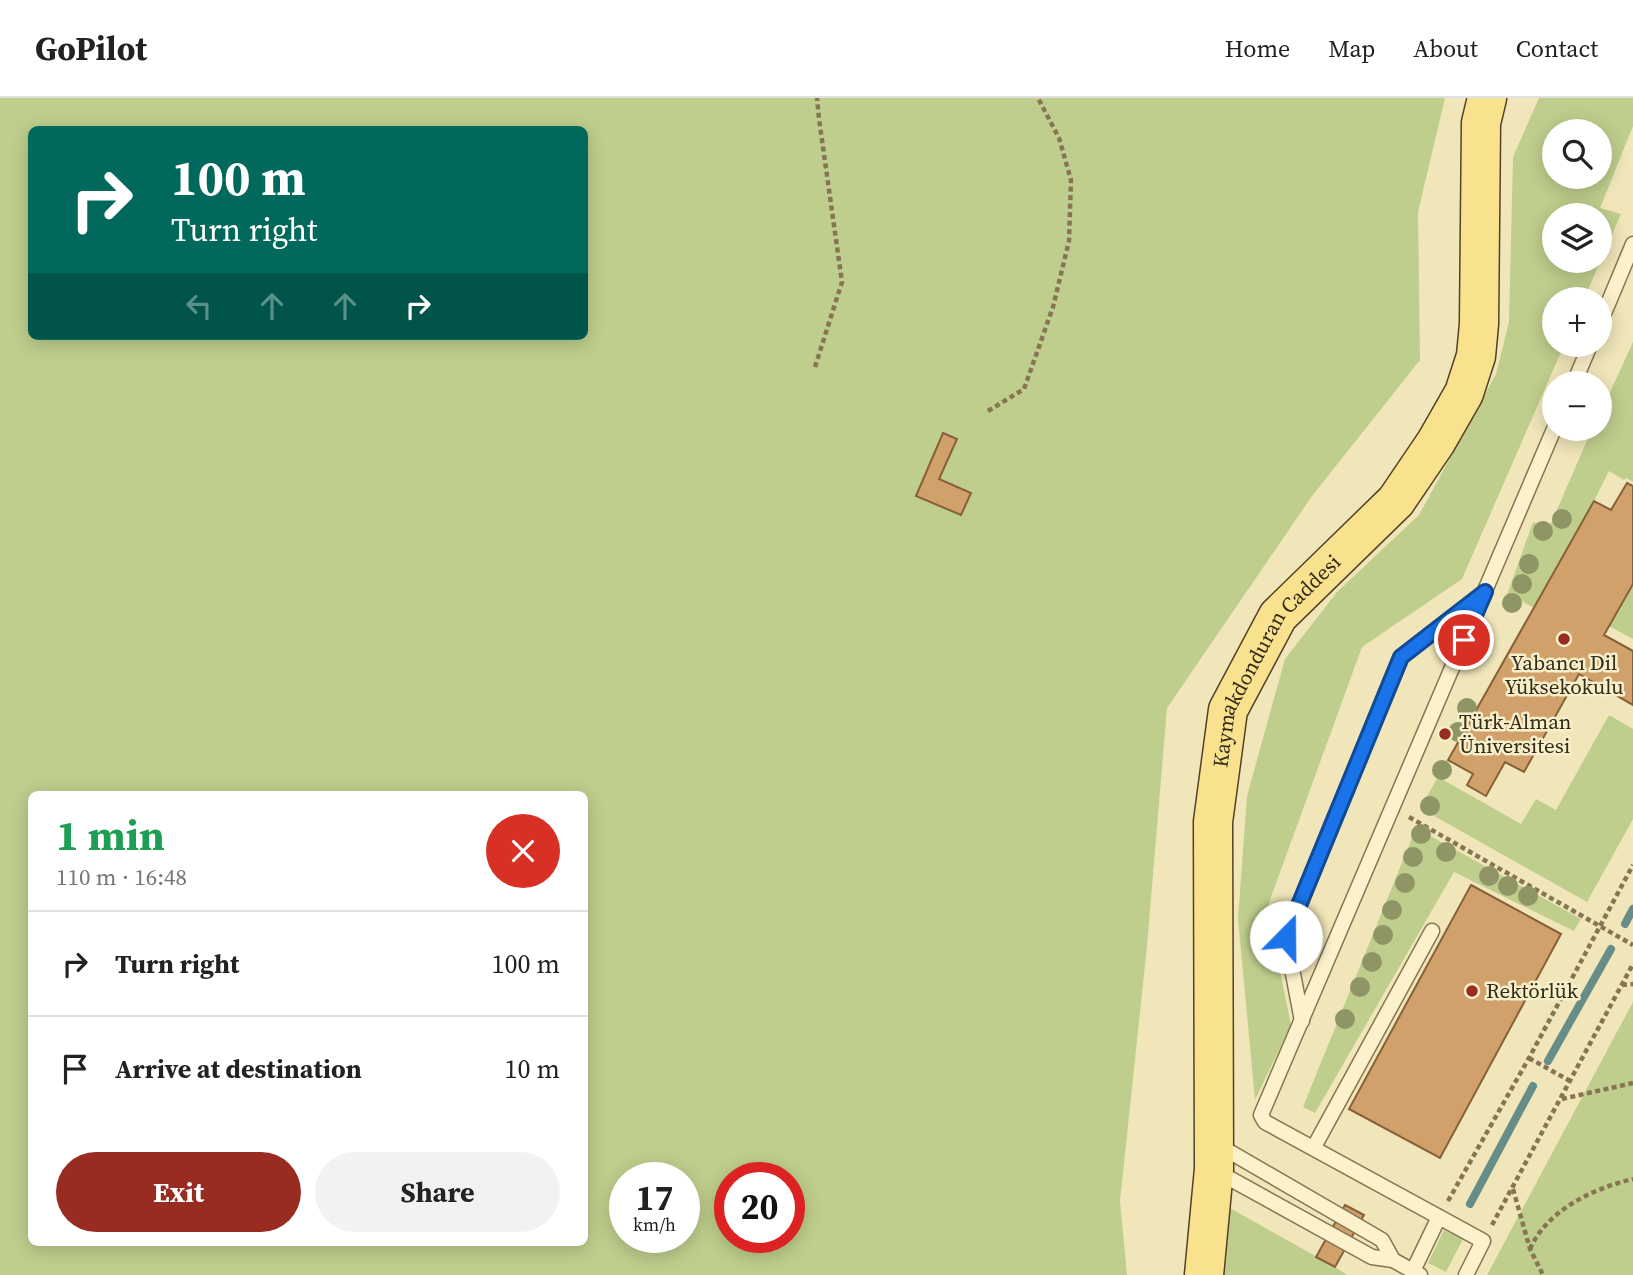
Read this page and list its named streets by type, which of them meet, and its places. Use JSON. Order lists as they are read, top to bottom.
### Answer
{
  "streets": {
    "main road": ["Kaymakdonduran Caddesi"]
  },
  "places": ["Yabancı Dil Yüksekokulu", "Türk-Alman Üniversitesi", "Rektörlük"],
  "page": {
    "header": "GoPilot",
    "nav": [
      "Home",
      "Map",
      "About",
      "Contact"
    ],
    "map_buttons": ["+", "−"],
    "turn": ["100 m", "Turn right"],
    "heading": ["1 min", "110 m · 16:48"],
    "list": [
      {
        "name": "Turn right",
        "value": "100 m"
      },
      {
        "name": "Arrive at destination",
        "value": "10 m"
      }
    ],
    "buttons": ["Exit", "Share"],
    "speed": "17 km/h",
    "limit": "20"
  }
}
